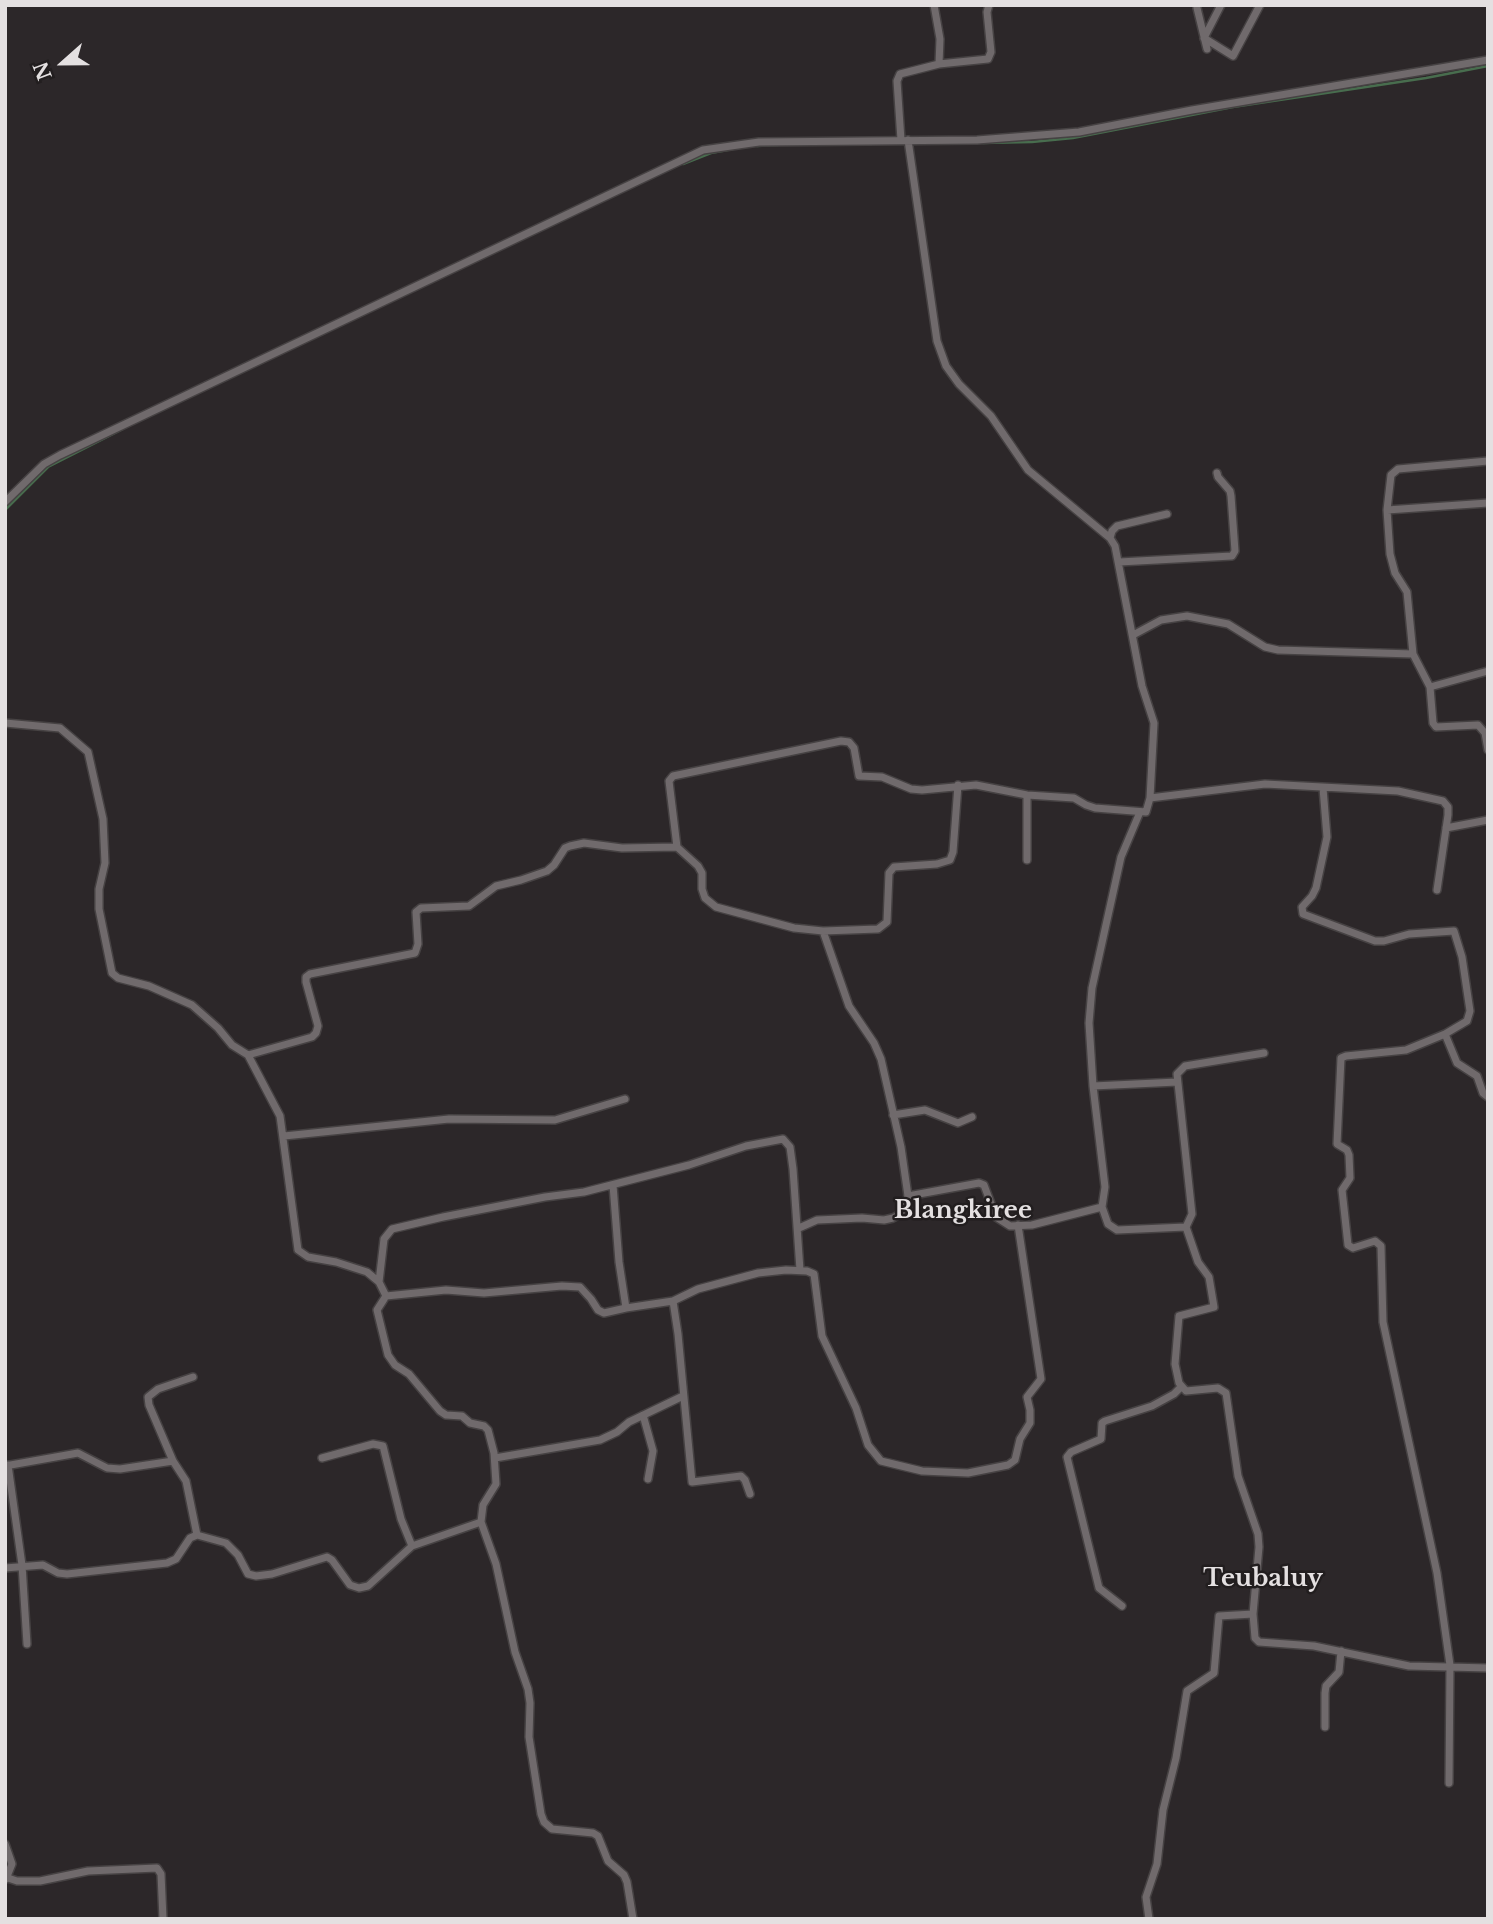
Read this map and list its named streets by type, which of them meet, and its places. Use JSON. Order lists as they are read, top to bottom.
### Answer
{
  "districts": ["Blangkiree", "Teubaluy"],
  "north": "left"
}
